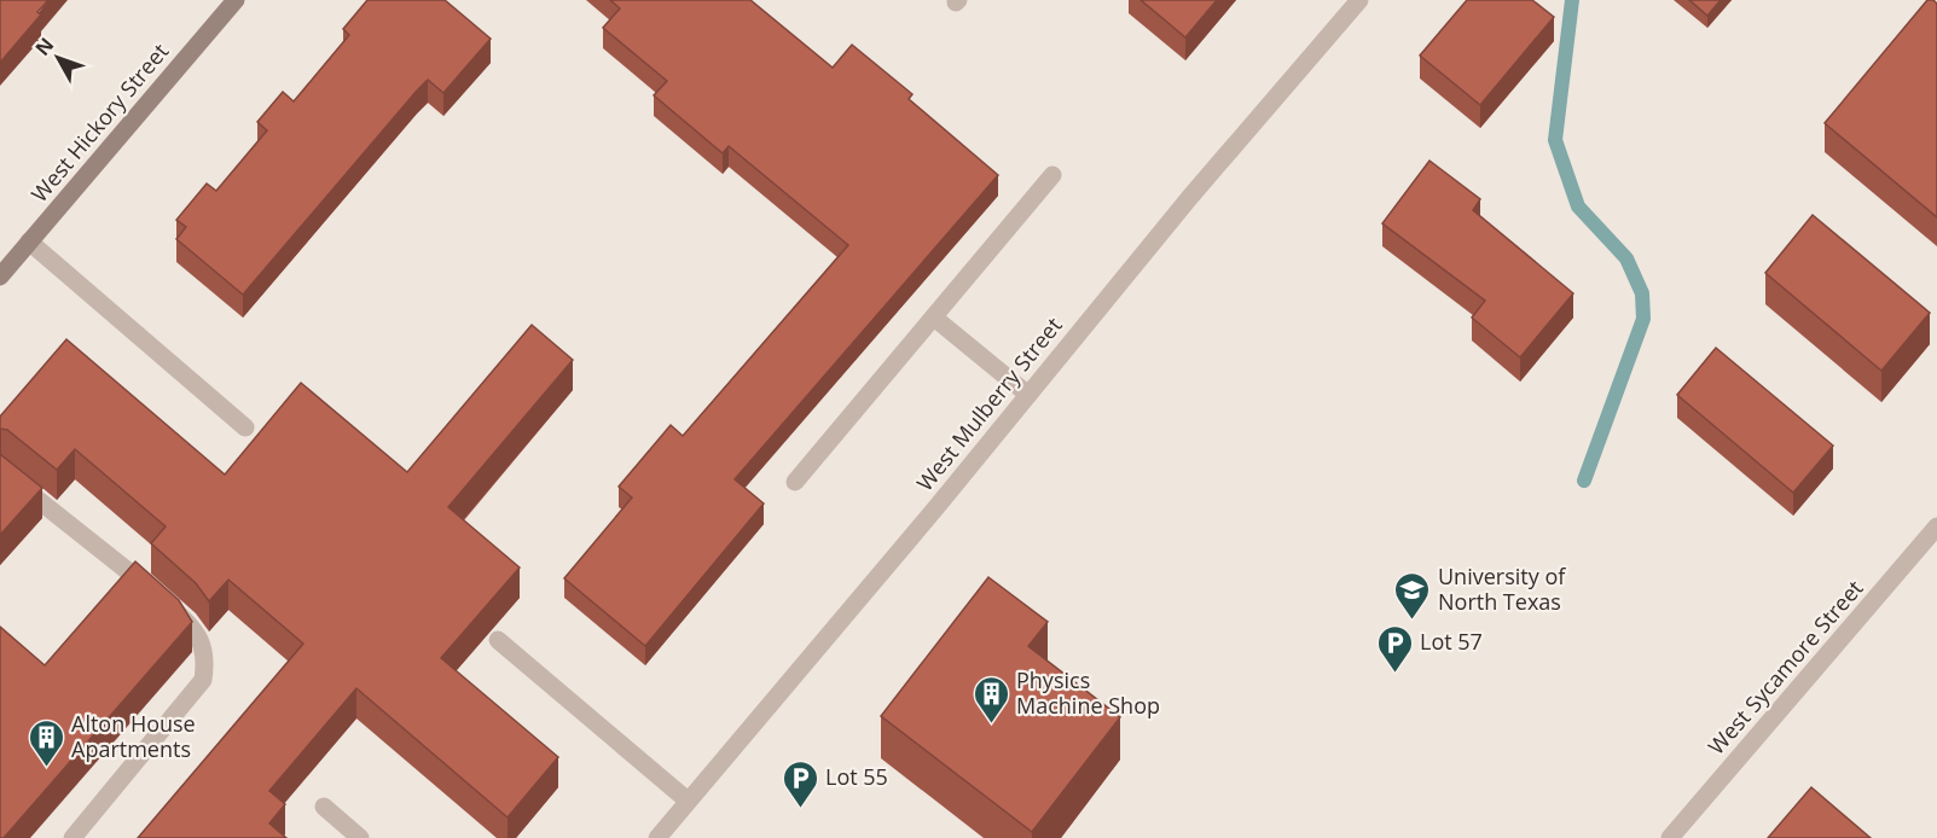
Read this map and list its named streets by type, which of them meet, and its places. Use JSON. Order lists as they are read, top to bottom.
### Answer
{
  "streets": {
    "main road": ["West Hickory Street"],
    "street": ["West Mulberry Street", "West Sycamore Street"]
  },
  "places": {
    "school or university": ["University of North Texas"],
    "parking": ["Lot 57", "Lot 55"],
    "building": ["Physics Machine Shop", "Alton House Apartments"]
  },
  "north": "top left"
}
